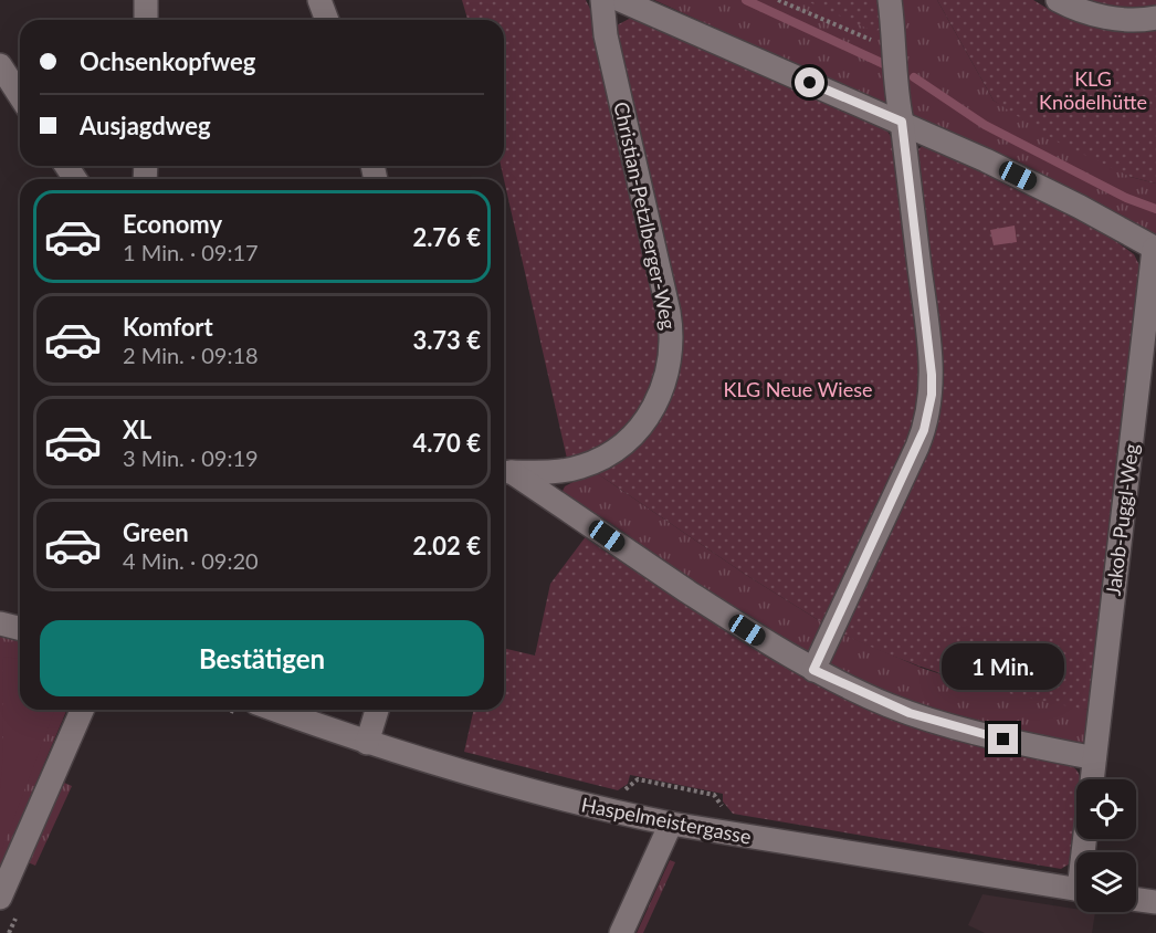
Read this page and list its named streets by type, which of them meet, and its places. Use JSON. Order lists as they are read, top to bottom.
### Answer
{
  "streets": {
    "street": ["Christian-Petzlberger-Weg", "Jakob-Puggl-Weg", "Haspelmeistergasse"]
  },
  "parks": ["KLG Knödelhütte", "KLG Neue Wiese"],
  "page": {
    "banner": ["Ochsenkopfweg", "Ausjagdweg"],
    "list": [
      {
        "name": "Economy",
        "note": "1 Min. · 09:17",
        "value": "2.76 €"
      },
      {
        "name": "Komfort",
        "note": "2 Min. · 09:18",
        "value": "3.73 €"
      },
      {
        "name": "XL",
        "note": "3 Min. · 09:19",
        "value": "4.70 €"
      },
      {
        "name": "Green",
        "note": "4 Min. · 09:20",
        "value": "2.02 €"
      }
    ],
    "buttons": "Bestätigen",
    "bubble": "1 Min."
  }
}
